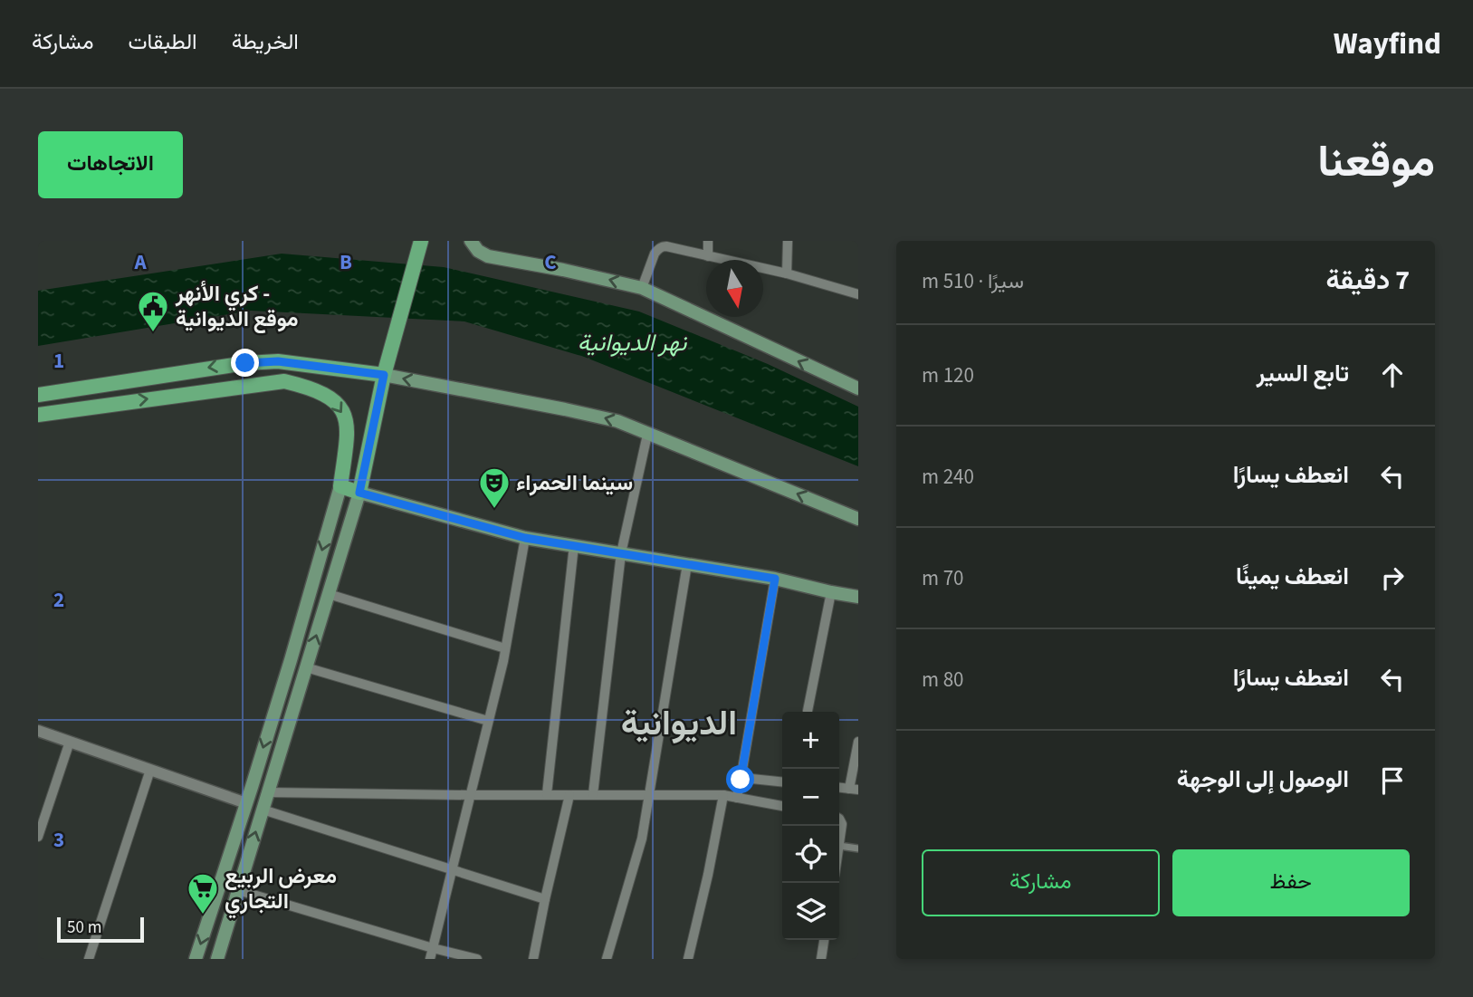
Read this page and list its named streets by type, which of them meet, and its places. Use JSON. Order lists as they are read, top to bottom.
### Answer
{
  "districts": ["الديوانية"],
  "water": ["نهر الديوانية"],
  "places": {
    "public building": ["كري الأنهر - موقع الديوانية"],
    "theatre": ["سينما الحمراء"],
    "supermarket": ["معرض الربيع التجاري"]
  },
  "scale_bar": "50 m",
  "north": "bottom",
  "page": {
    "header": "Wayfind",
    "nav": ["الخريطة", "الطبقات", "مشاركة"],
    "title": "موقعنا",
    "buttons": [
      "الاتجاهات",
      ["حفظ", "مشاركة"]
    ],
    "heading": ["7 دقيقة", "سيرًا · 510 m"],
    "list": [
      ["تابع السير", "120 m"],
      ["انعطف يسارًا", "240 m"],
      ["انعطف يمينًا", "70 m"],
      ["انعطف يسارًا", "80 m"],
      "الوصول إلى الوجهة"
    ],
    "map_buttons": ["+", "−"],
    "scale": "50 m"
  },
  "grid": {
    "columns": ["A", "B", "C"],
    "rows": ["1", "2", "3"]
  }
}
